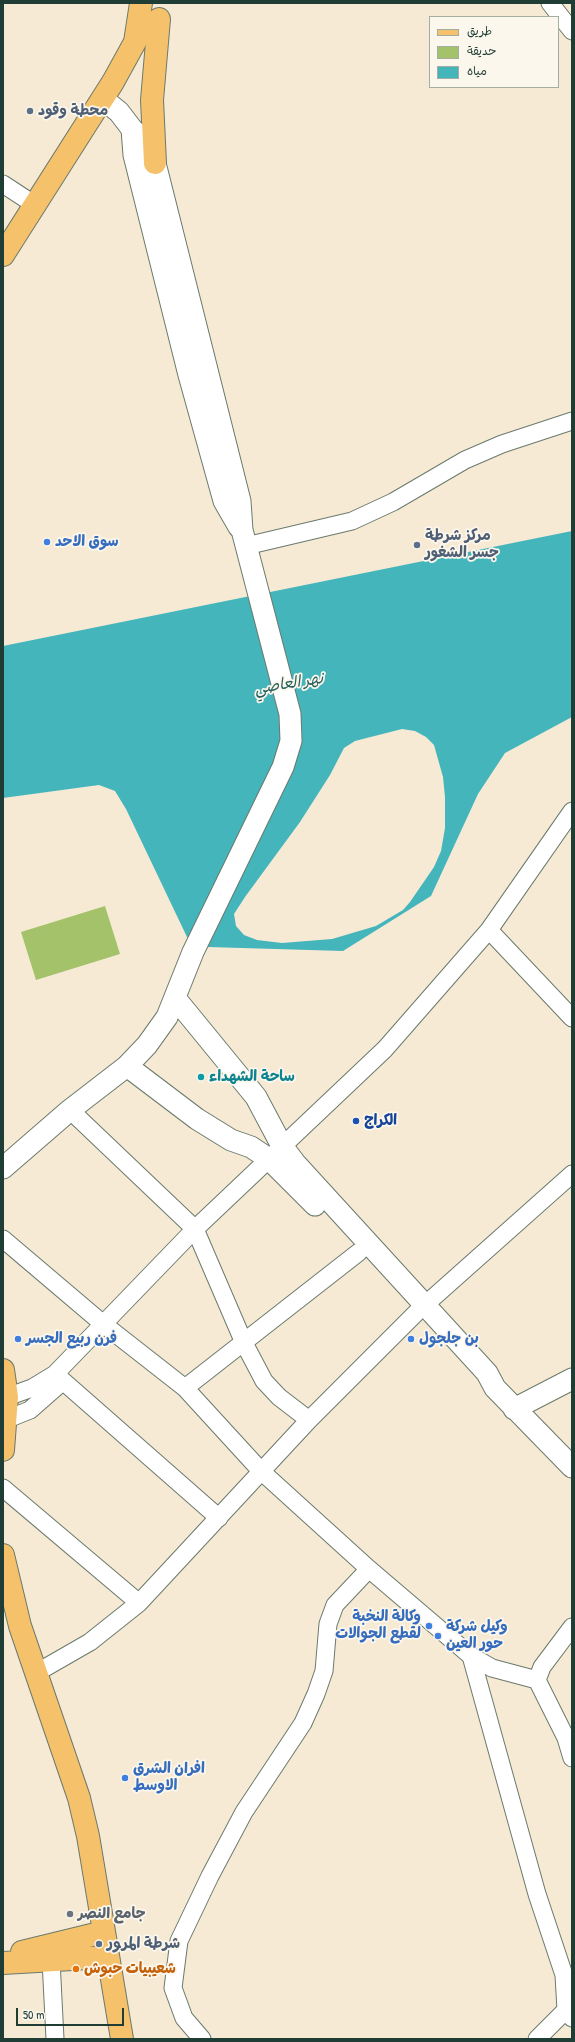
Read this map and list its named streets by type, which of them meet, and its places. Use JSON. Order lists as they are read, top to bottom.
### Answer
{
  "water": ["نهر العاصي"],
  "places": [
    "محطة وقود",
    "سوق الاحد",
    "مركز شرطة جسر الشغور",
    "ساحة الشهداء",
    "الكراج",
    "فرن ربيع الجسر",
    "بن جلجول",
    "وكالة النخبة لقطع الجوالات",
    "وكيل شركة حور العين",
    "افران الشرق الاوسط",
    "جامع النصر",
    "شرطة المرور",
    "شعيبيات حبوش"
  ],
  "legend": ["طريق", "حديقة", "مياه"],
  "scale_bar": "50 m"
}
